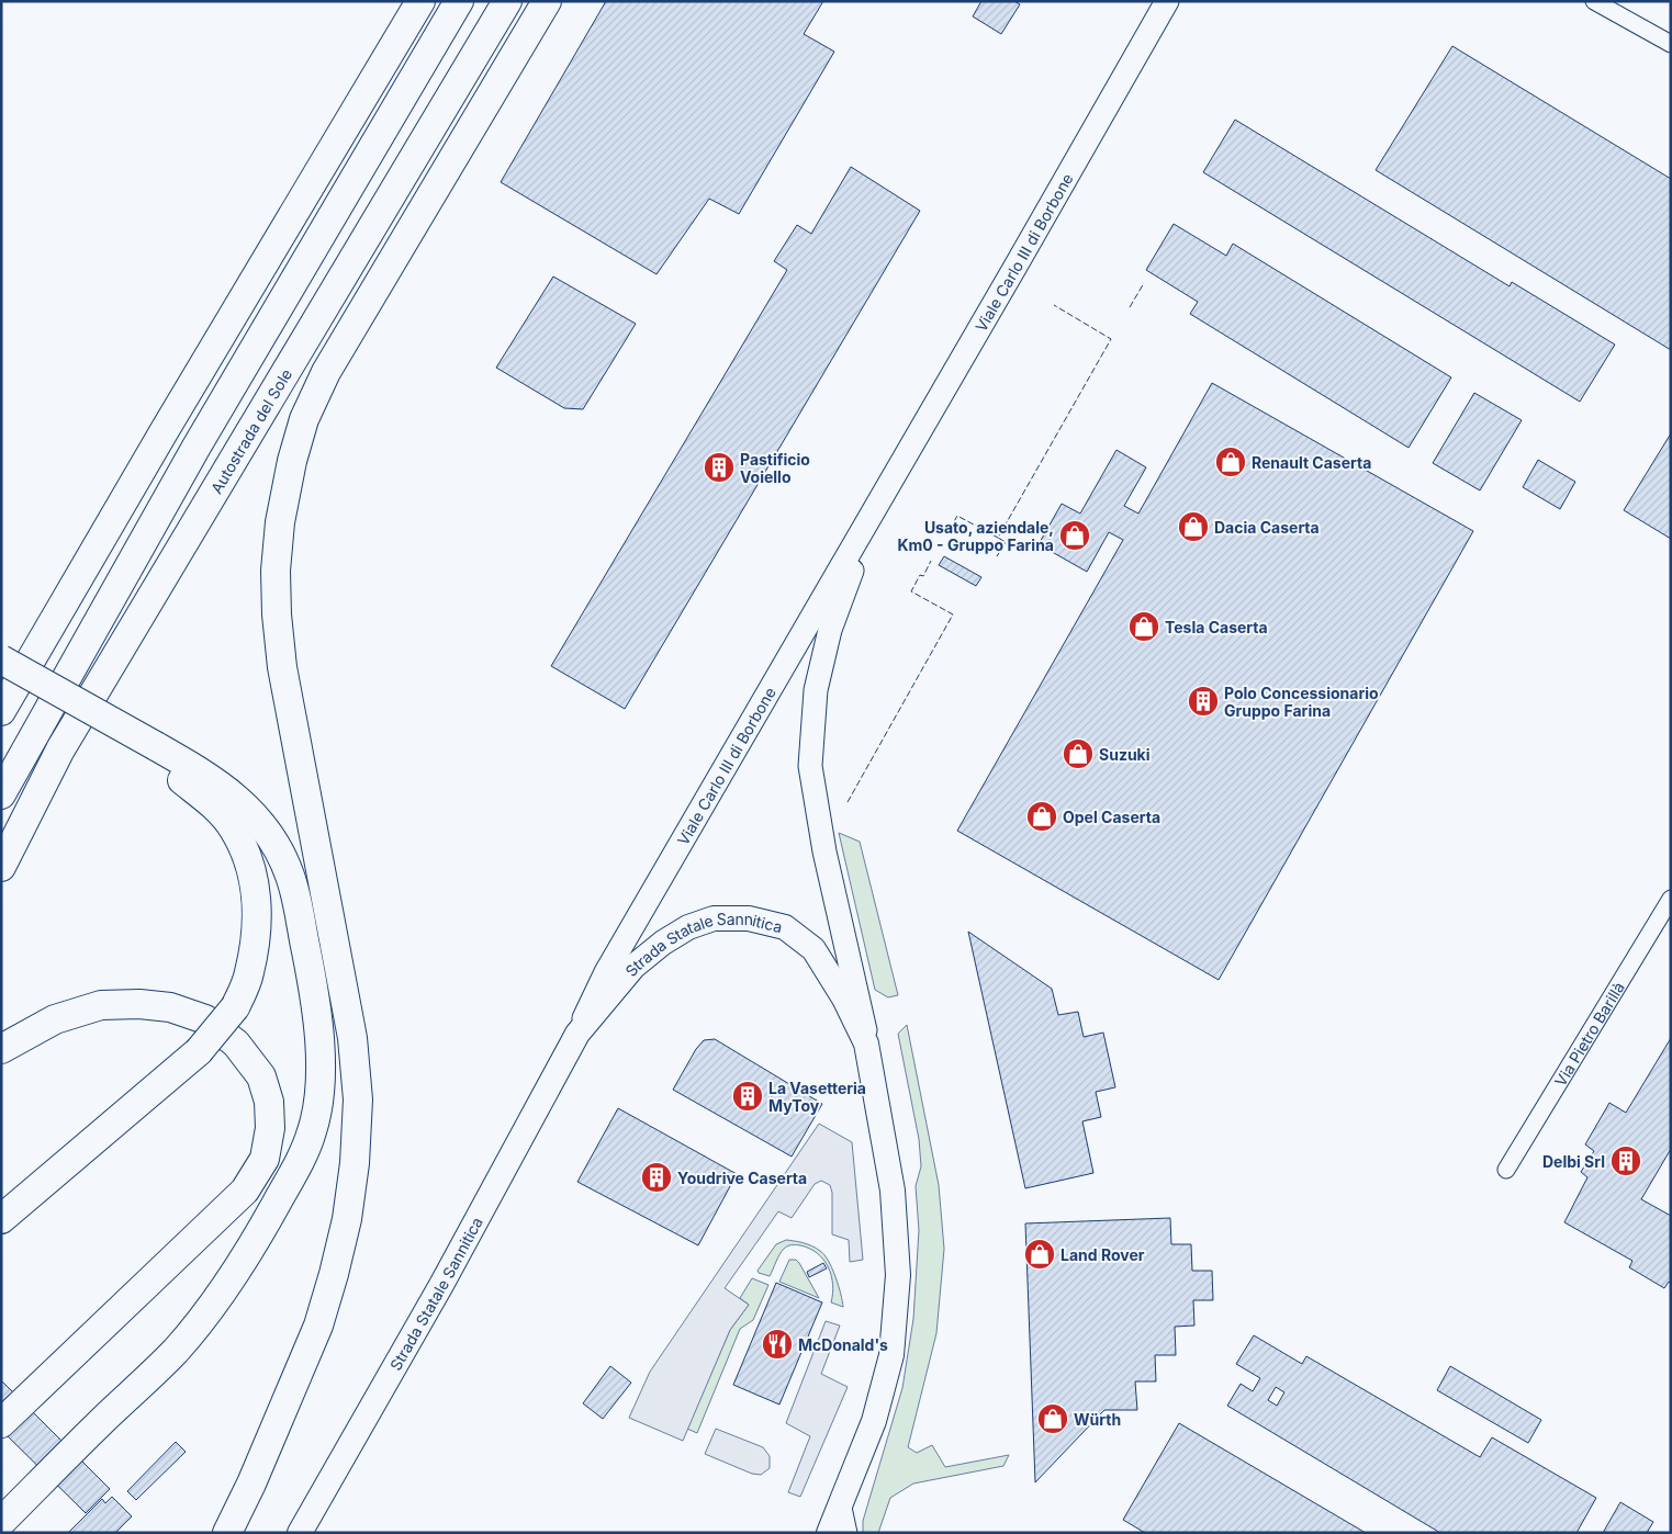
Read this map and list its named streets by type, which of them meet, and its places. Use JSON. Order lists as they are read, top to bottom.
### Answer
{
  "streets": {
    "highway": ["Autostrada del Sole"],
    "main road": ["Viale Carlo III di Borbone", "Strada Statale Sannitica"],
    "street": ["Via Pietro Barillà"]
  },
  "crossings": [
    ["Viale Carlo III di Borbone", "Strada Statale Sannitica"]
  ],
  "places": {
    "shop": [
      "Renault Caserta",
      "Dacia Caserta",
      "Usato, aziendale, Km0 - Gruppo Farina",
      "Tesla Caserta",
      "Suzuki",
      "Opel Caserta",
      "Land Rover",
      "Würth"
    ],
    "building": [
      "Pastificio Voiello",
      "Polo Concessionario Gruppo Farina",
      "La Vasetteria MyToy",
      "Delbi Srl",
      "Youdrive Caserta"
    ],
    "restaurant": ["McDonald's"]
  }
}
